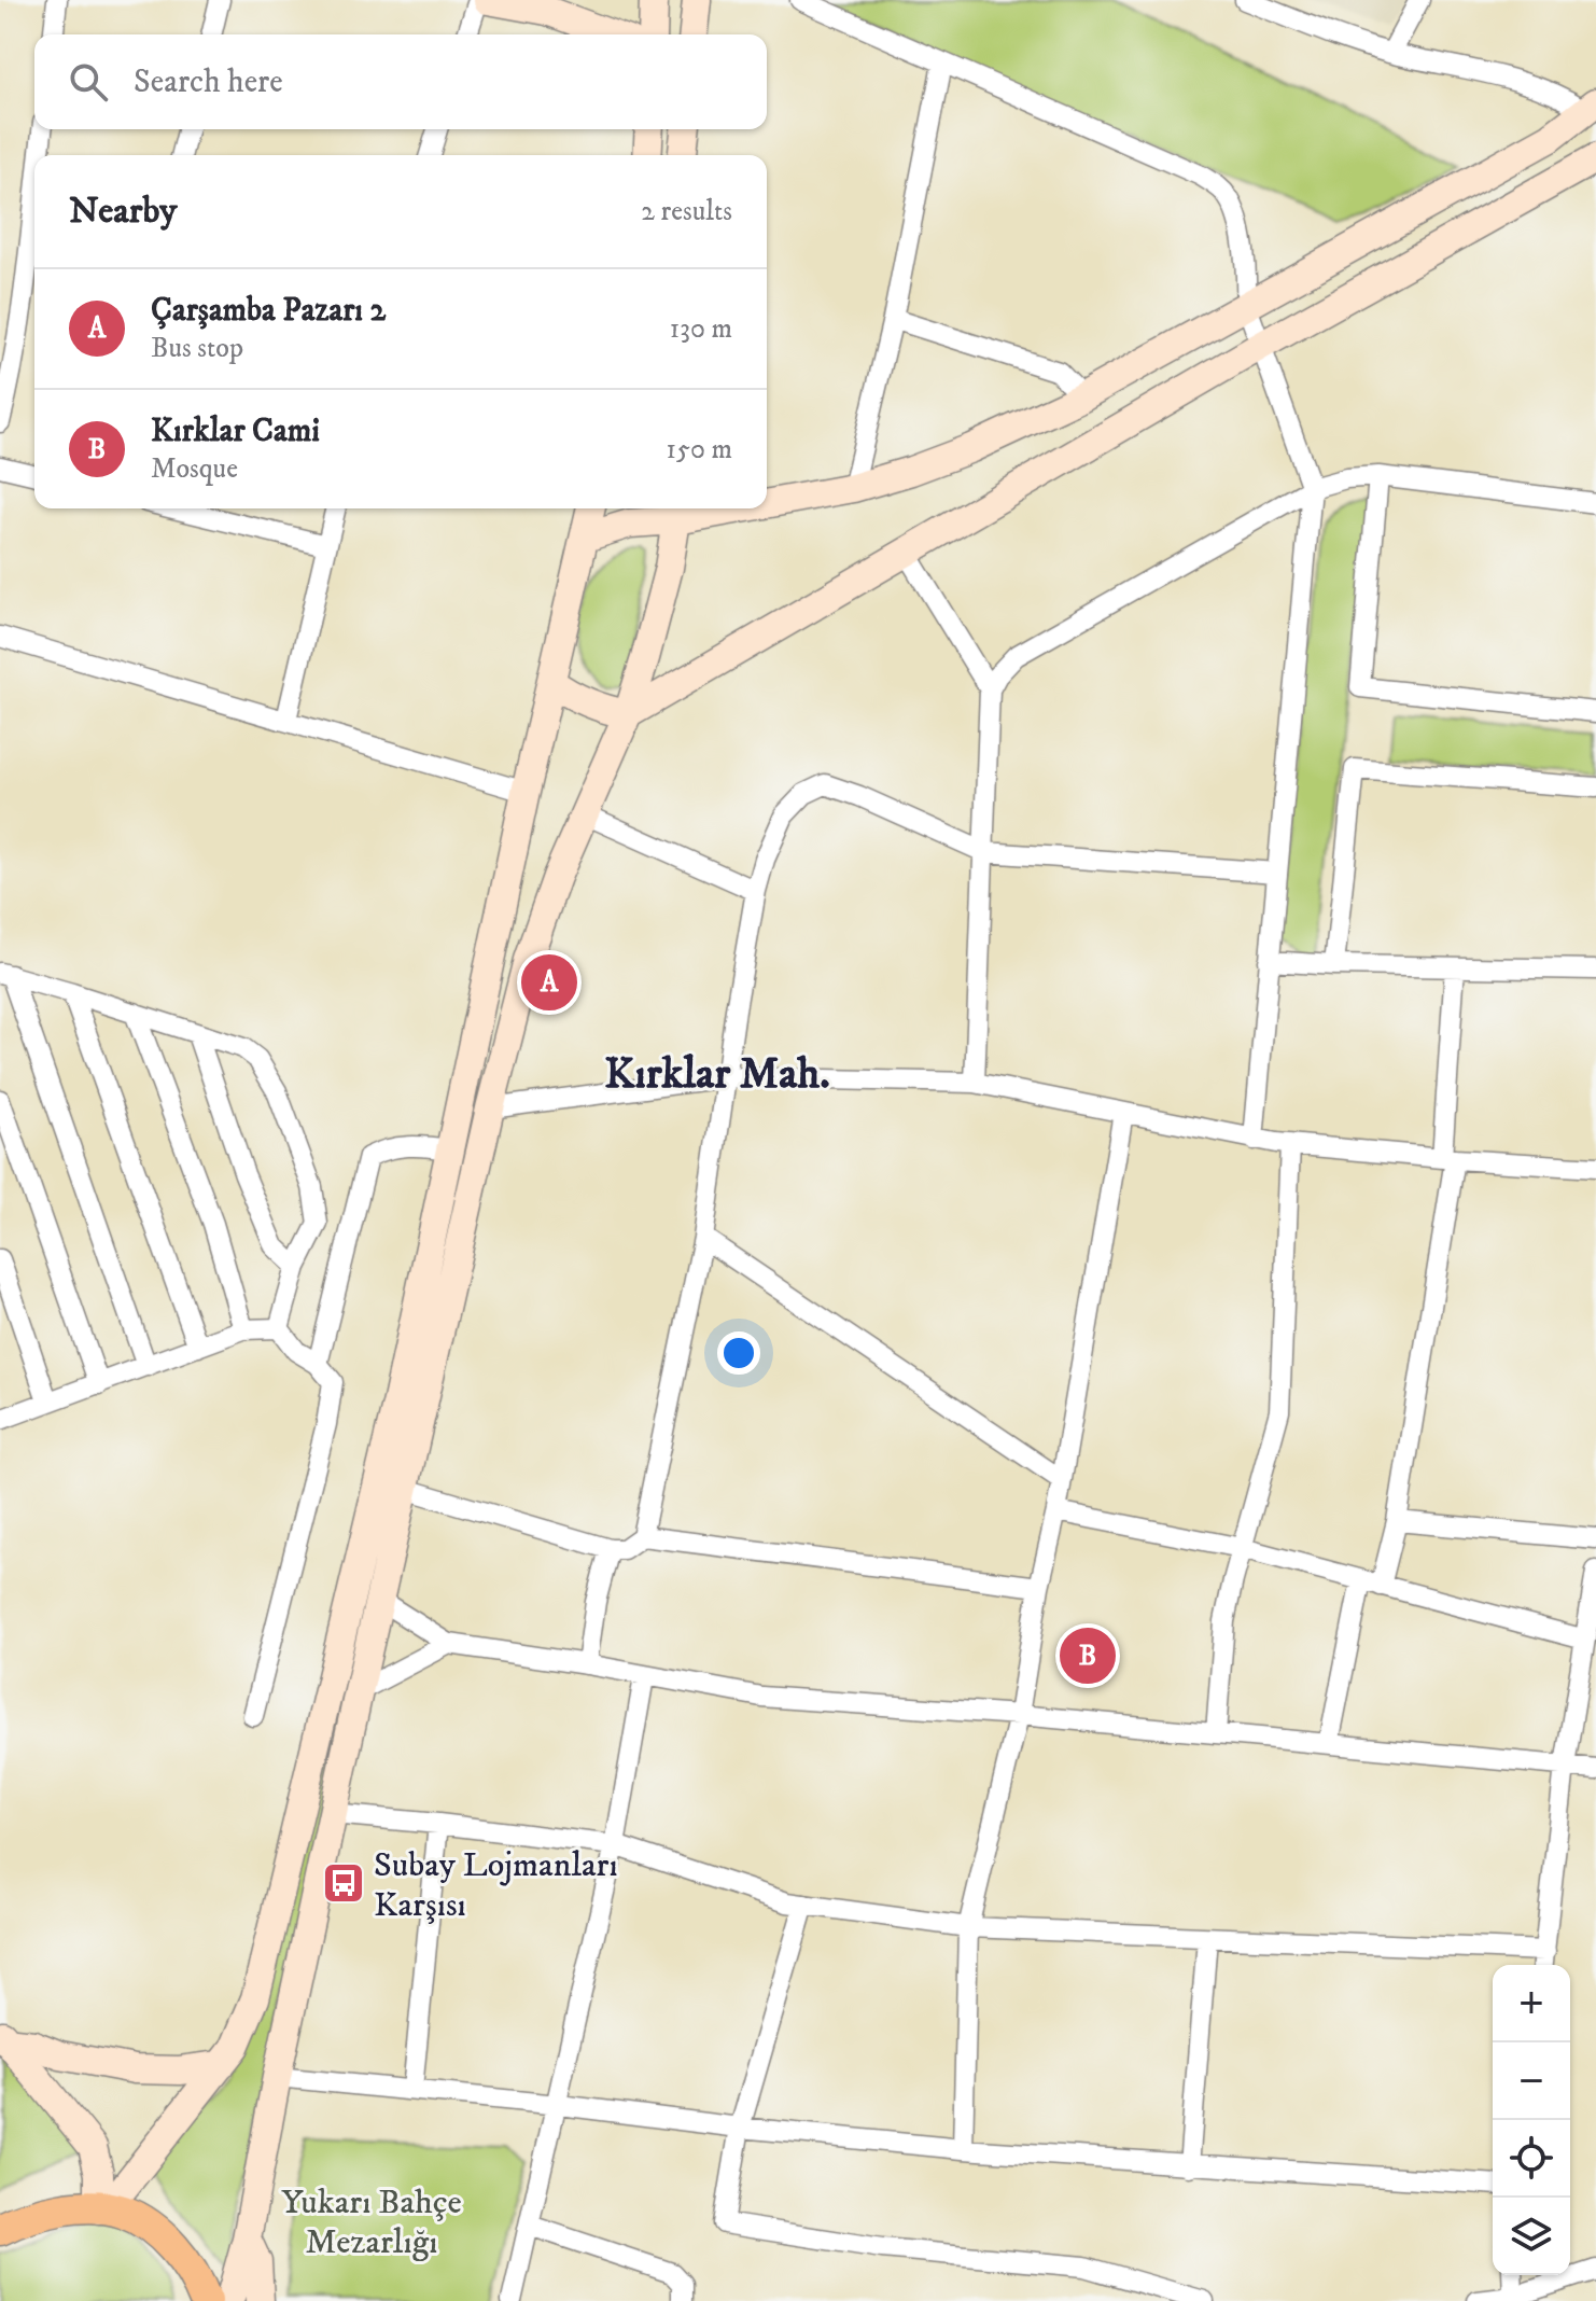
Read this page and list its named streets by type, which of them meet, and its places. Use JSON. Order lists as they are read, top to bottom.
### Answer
{
  "districts": ["Kırklar Mah."],
  "parks": ["Yukarı Bahçe Mezarlığı"],
  "places": {
    "bus stop": ["Subay Lojmanları Karşısı"]
  },
  "page": {
    "search": "Search here",
    "heading": ["Nearby", "2 results"],
    "list": [
      {
        "mark": "A",
        "name": "Çarşamba Pazarı 2",
        "note": "Bus stop",
        "value": "130 m"
      },
      {
        "mark": "B",
        "name": "Kırklar Cami",
        "note": "Mosque",
        "value": "150 m"
      }
    ],
    "pins": ["A", "B"],
    "map_buttons": ["+", "−"]
  }
}
